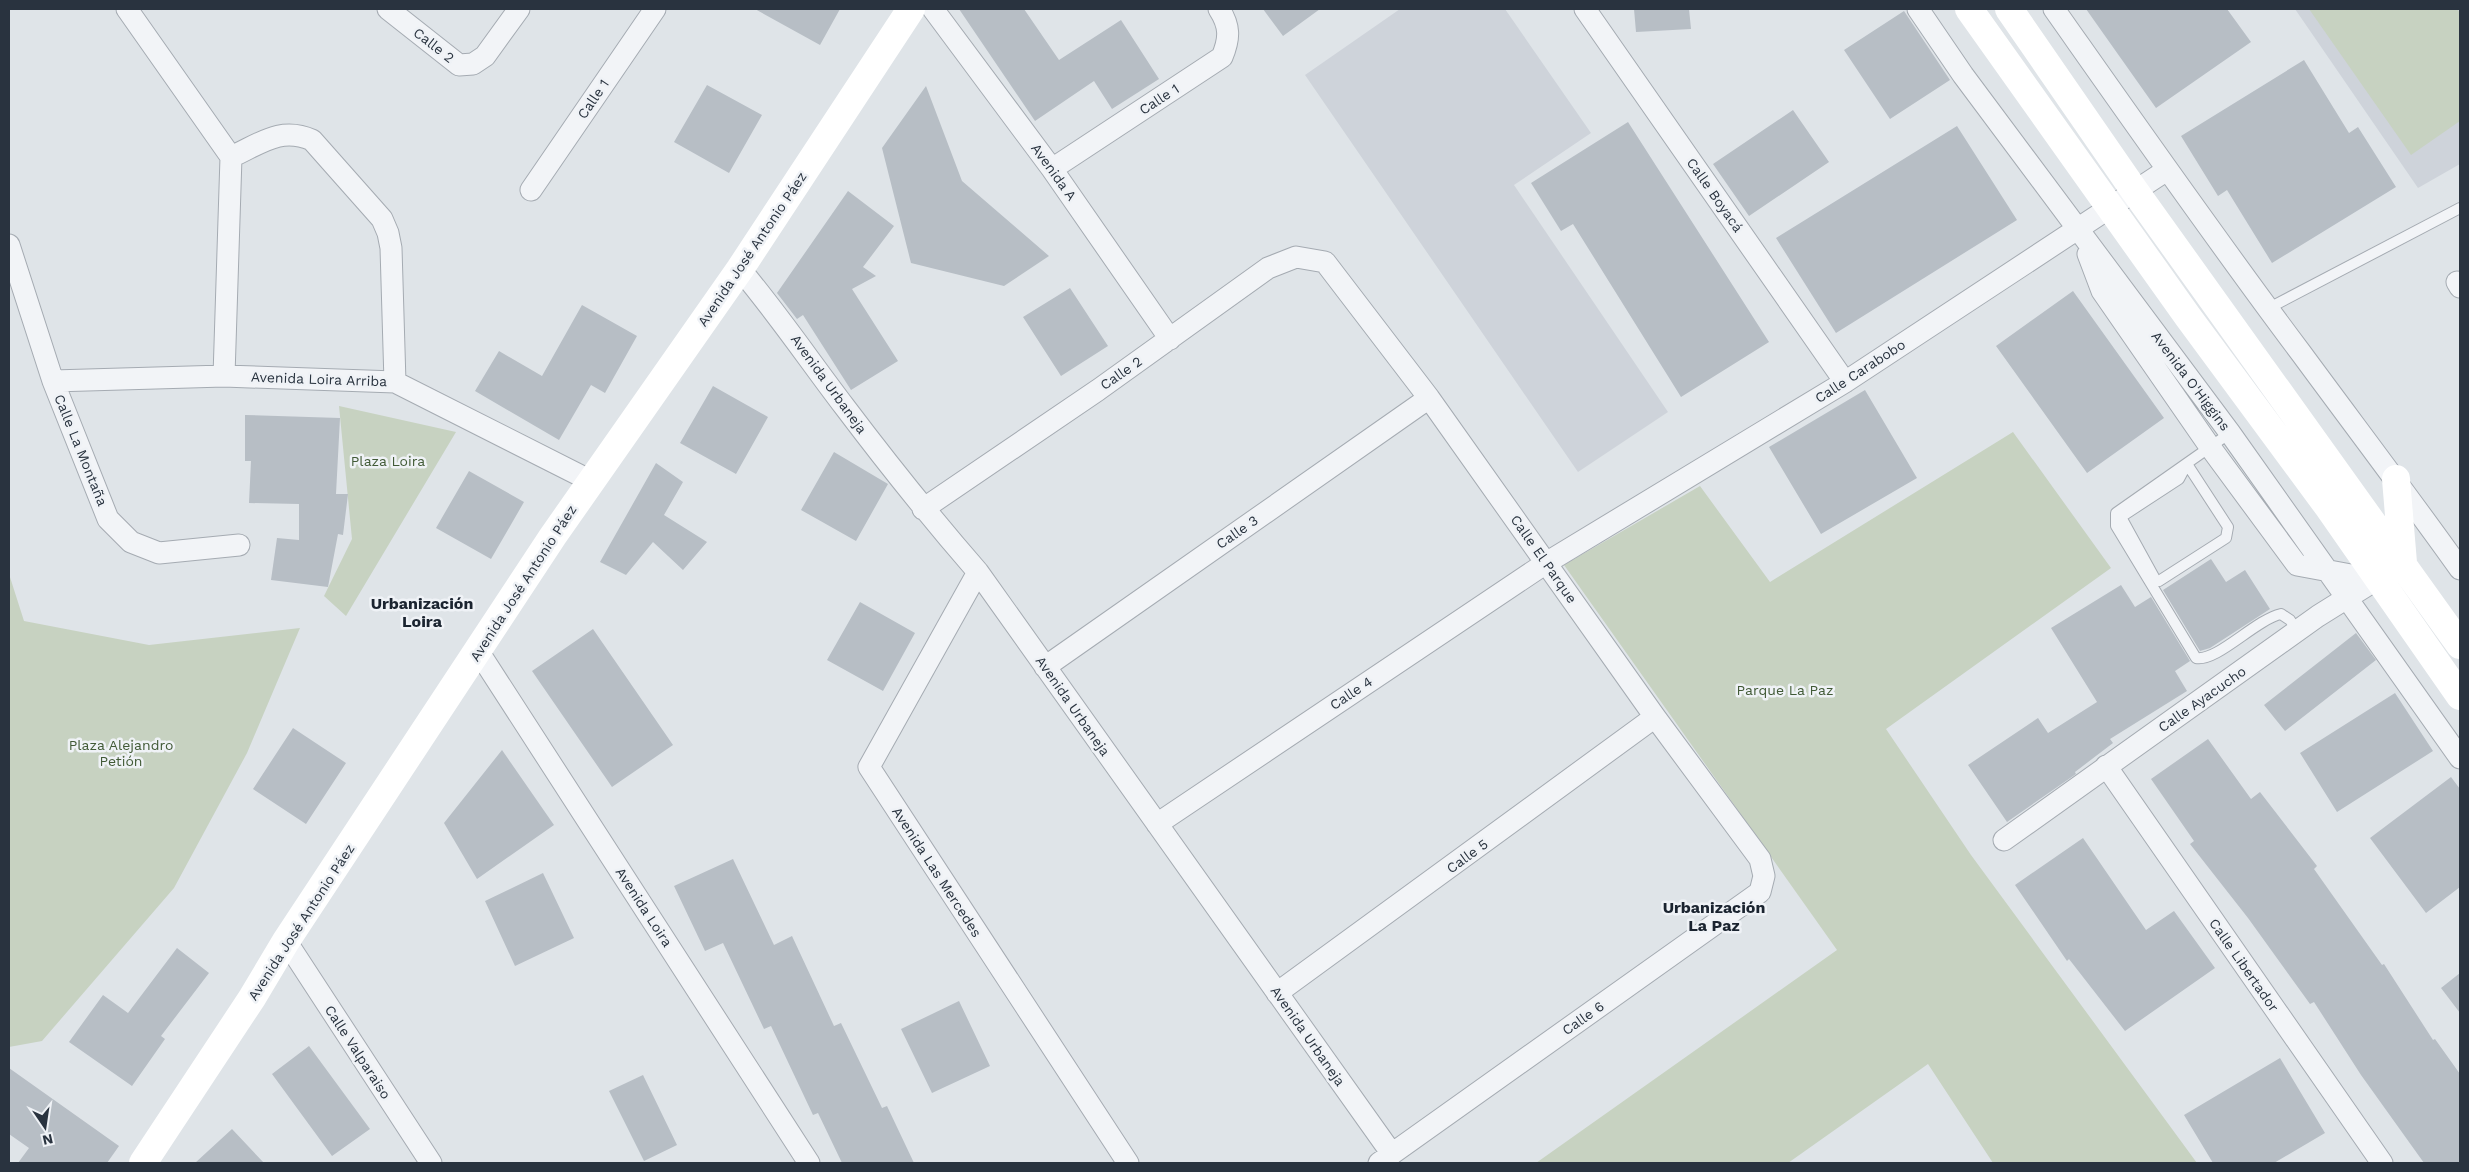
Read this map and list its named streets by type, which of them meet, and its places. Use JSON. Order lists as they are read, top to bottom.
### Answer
{
  "streets": {
    "main road": ["Avenida José Antonio Páez"],
    "street": [
      "Calle 2",
      "Calle 1",
      "Avenida A",
      "Calle Boyacá",
      "Calle Carabobo",
      "Avenida Loira Arriba",
      "Avenida O'Higgins",
      "Avenida Urbaneja",
      "Calle La Montaña",
      "Calle 3",
      "Calle El Parque",
      "Calle 4",
      "Calle Ayacucho",
      "Calle 5",
      "Avenida Las Mercedes",
      "Avenida Loira",
      "Calle Libertador",
      "Calle 6",
      "Calle Valparaiso"
    ]
  },
  "crossings": [
    ["Calle 2", "Avenida A"],
    ["Calle 2", "Avenida Urbaneja"],
    ["Calle 2", "Calle El Parque"],
    ["Calle 1", "Avenida A"],
    ["Calle Boyacá", "Calle Carabobo"],
    ["Avenida José Antonio Páez", "Avenida Loira Arriba"],
    ["Avenida José Antonio Páez", "Avenida Urbaneja"],
    ["Avenida José Antonio Páez", "Avenida Loira"],
    ["Avenida José Antonio Páez", "Calle Valparaiso"],
    ["Calle Carabobo", "Avenida O'Higgins"],
    ["Calle Carabobo", "Calle El Parque"],
    ["Calle Carabobo", "Calle 4"],
    ["Avenida Loira Arriba", "Calle La Montaña"],
    ["Avenida O'Higgins", "Calle Ayacucho"],
    ["Avenida Urbaneja", "Calle 3"],
    ["Avenida Urbaneja", "Calle 4"],
    ["Avenida Urbaneja", "Calle 5"],
    ["Avenida Urbaneja", "Avenida Las Mercedes"],
    ["Avenida Urbaneja", "Calle 6"],
    ["Calle 3", "Calle El Parque"],
    ["Calle El Parque", "Calle 4"],
    ["Calle El Parque", "Calle 5"],
    ["Calle El Parque", "Calle 6"],
    ["Calle Ayacucho", "Calle Libertador"]
  ],
  "districts": ["Urbanización Loira", "Urbanización La Paz"],
  "parks": ["Plaza Loira", "Parque La Paz", "Plaza Alejandro Petión"],
  "north": "bottom"
}
